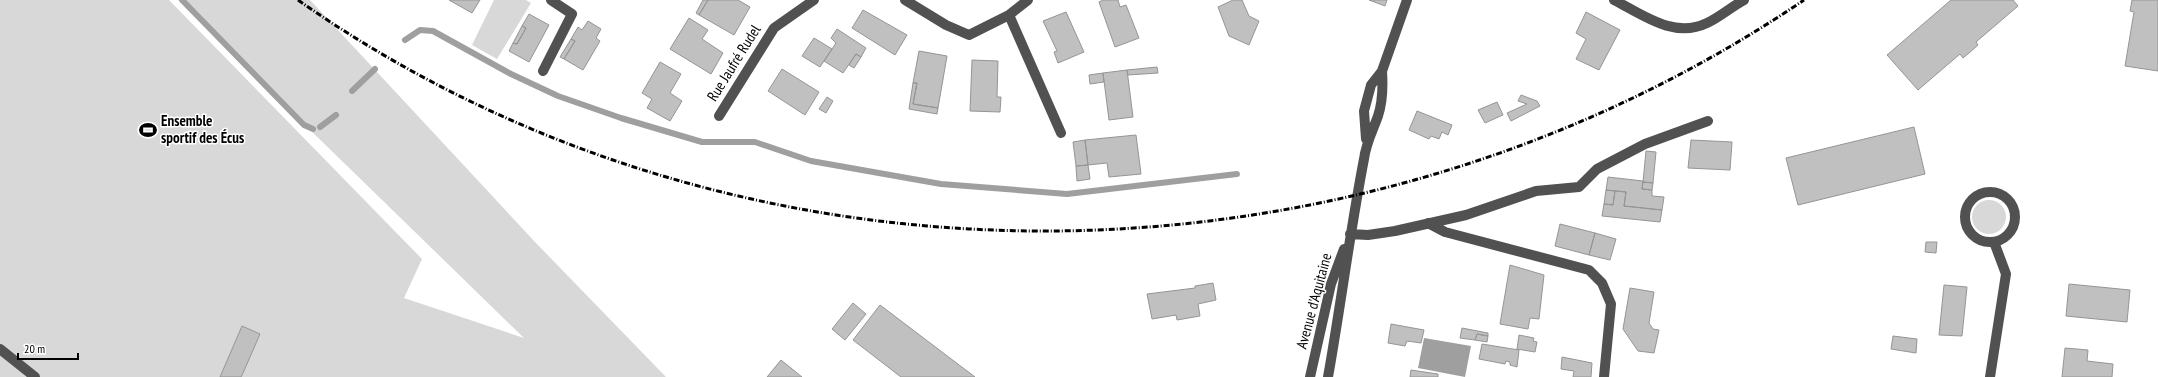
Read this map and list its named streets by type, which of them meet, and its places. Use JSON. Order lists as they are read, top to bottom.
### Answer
{
  "streets": {
    "street": ["Rue Jaufré Rudel", "Avenue d'Aquitaine"]
  },
  "places": {
    "sports": ["Ensemble sportif des Écus"]
  },
  "scale_bar": "20 m"
}
